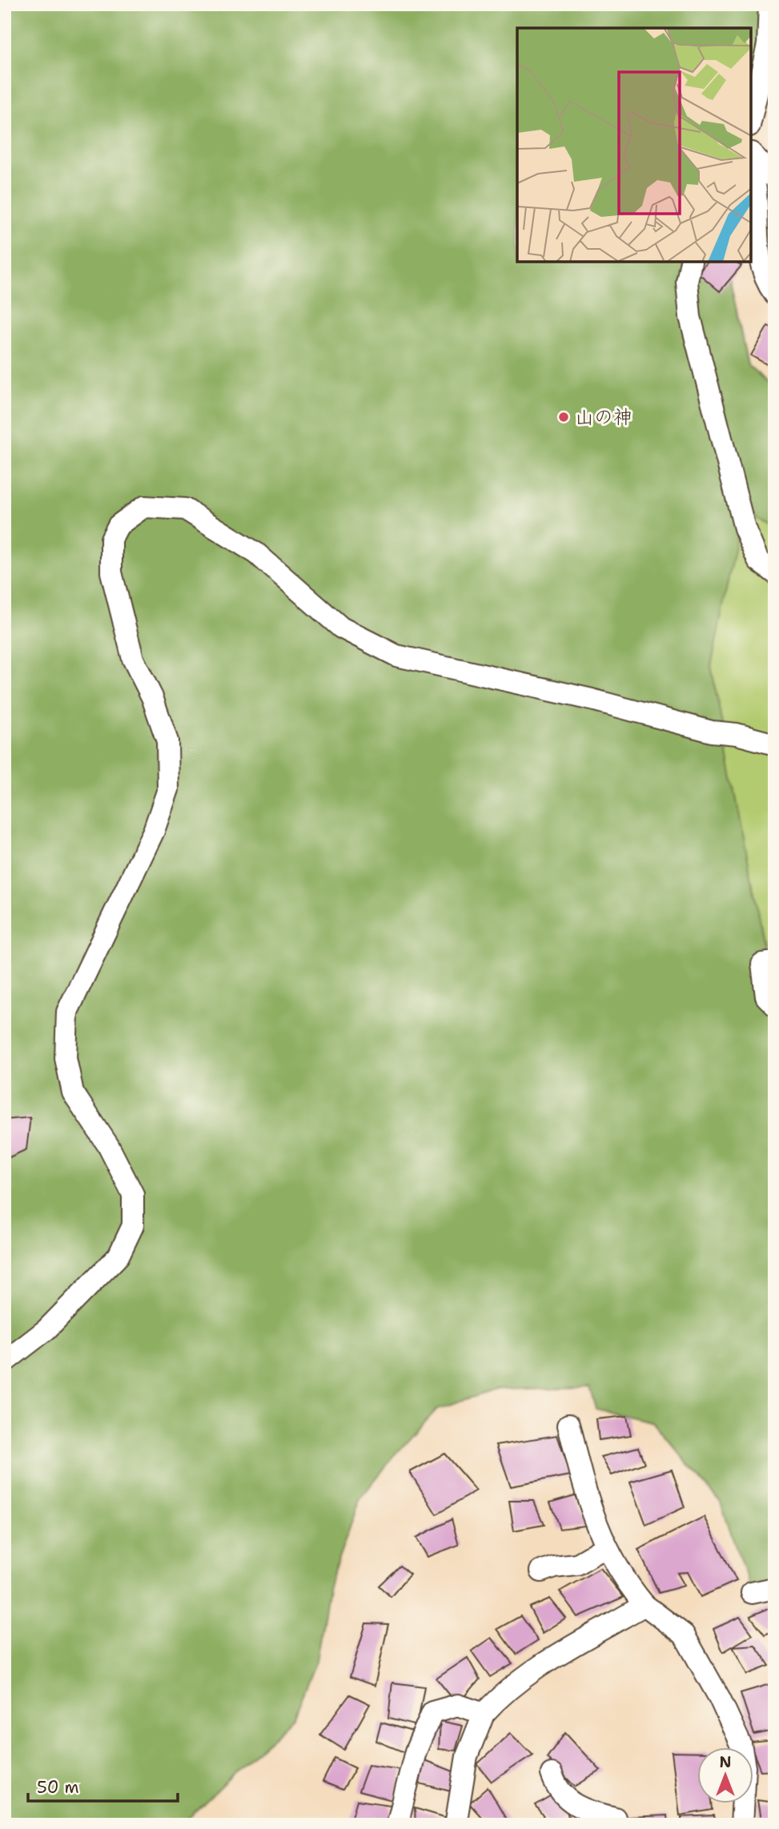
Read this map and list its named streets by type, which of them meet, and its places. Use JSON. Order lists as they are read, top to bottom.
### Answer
{
  "places": ["山の神"],
  "scale_bar": "50 m",
  "north": "top"
}
